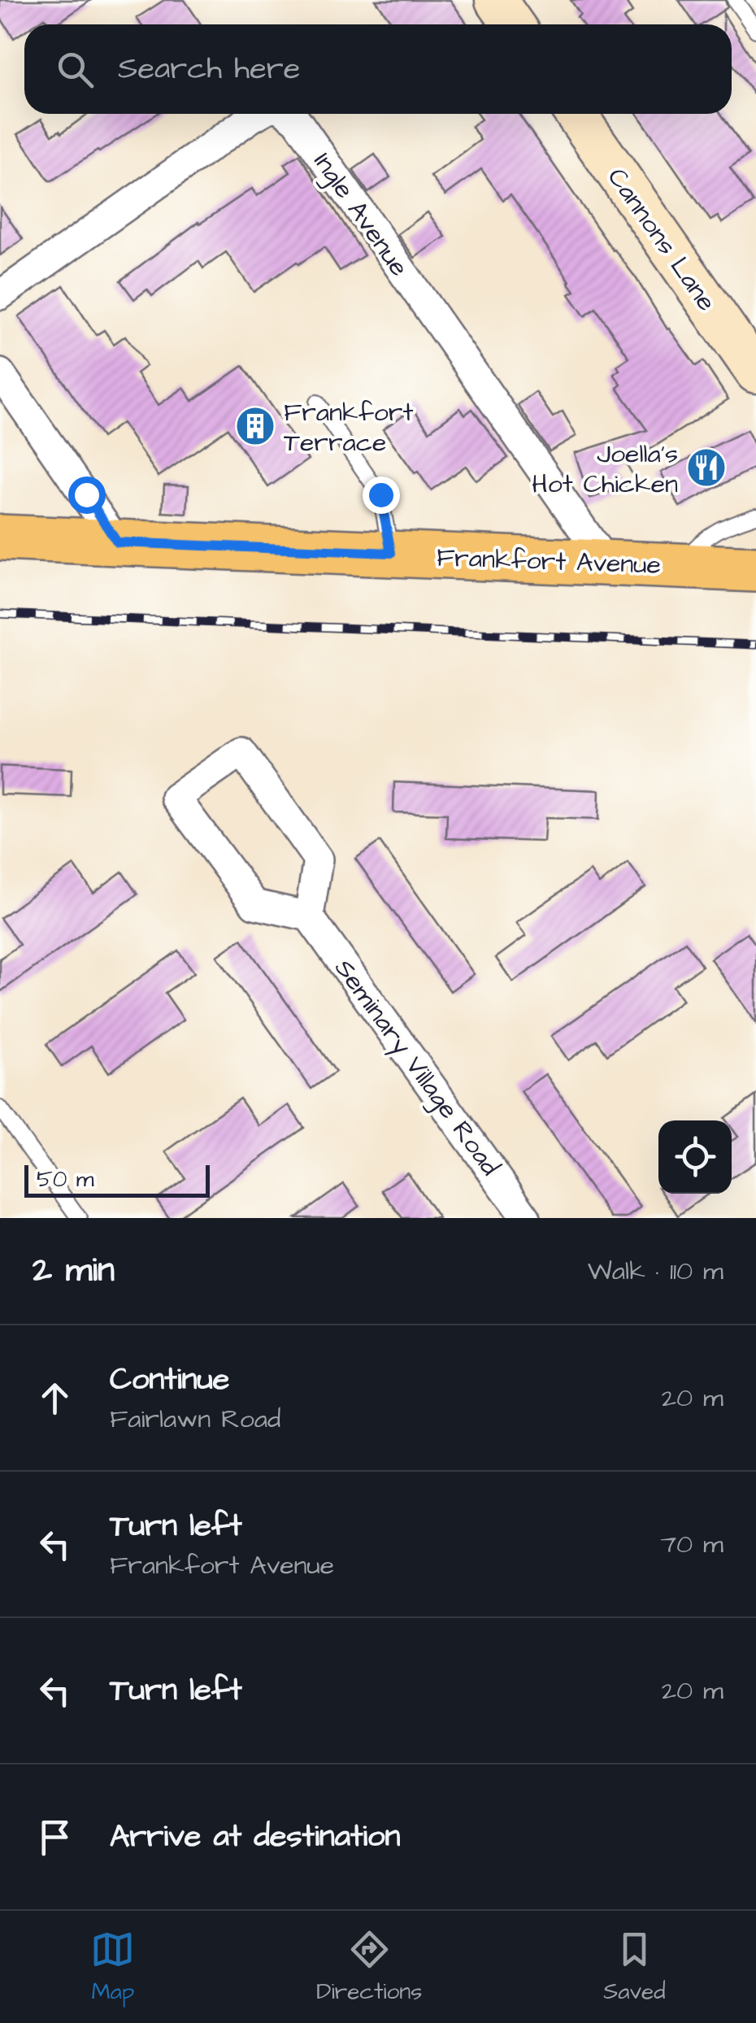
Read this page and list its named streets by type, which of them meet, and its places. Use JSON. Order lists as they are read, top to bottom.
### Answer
{
  "streets": {
    "main road": ["Cannons Lane", "Frankfort Avenue"],
    "street": ["Ingle Avenue", "Seminary Village Road"]
  },
  "crossings": [
    ["Ingle Avenue", "Frankfort Avenue"]
  ],
  "places": {
    "building": ["Frankfort Terrace"],
    "restaurant": ["Joella's Hot Chicken"]
  },
  "scale_bar": "50 m",
  "page": {
    "search": "Search here",
    "scale": "50 m",
    "heading": ["2 min", "Walk · 110 m"],
    "list": [
      ["Continue", "Fairlawn Road", "20 m"],
      ["Turn left", "Frankfort Avenue", "70 m"],
      ["Turn left", "20 m"],
      "Arrive at destination"
    ],
    "nav": ["Map", "Directions", "Saved"]
  }
}
